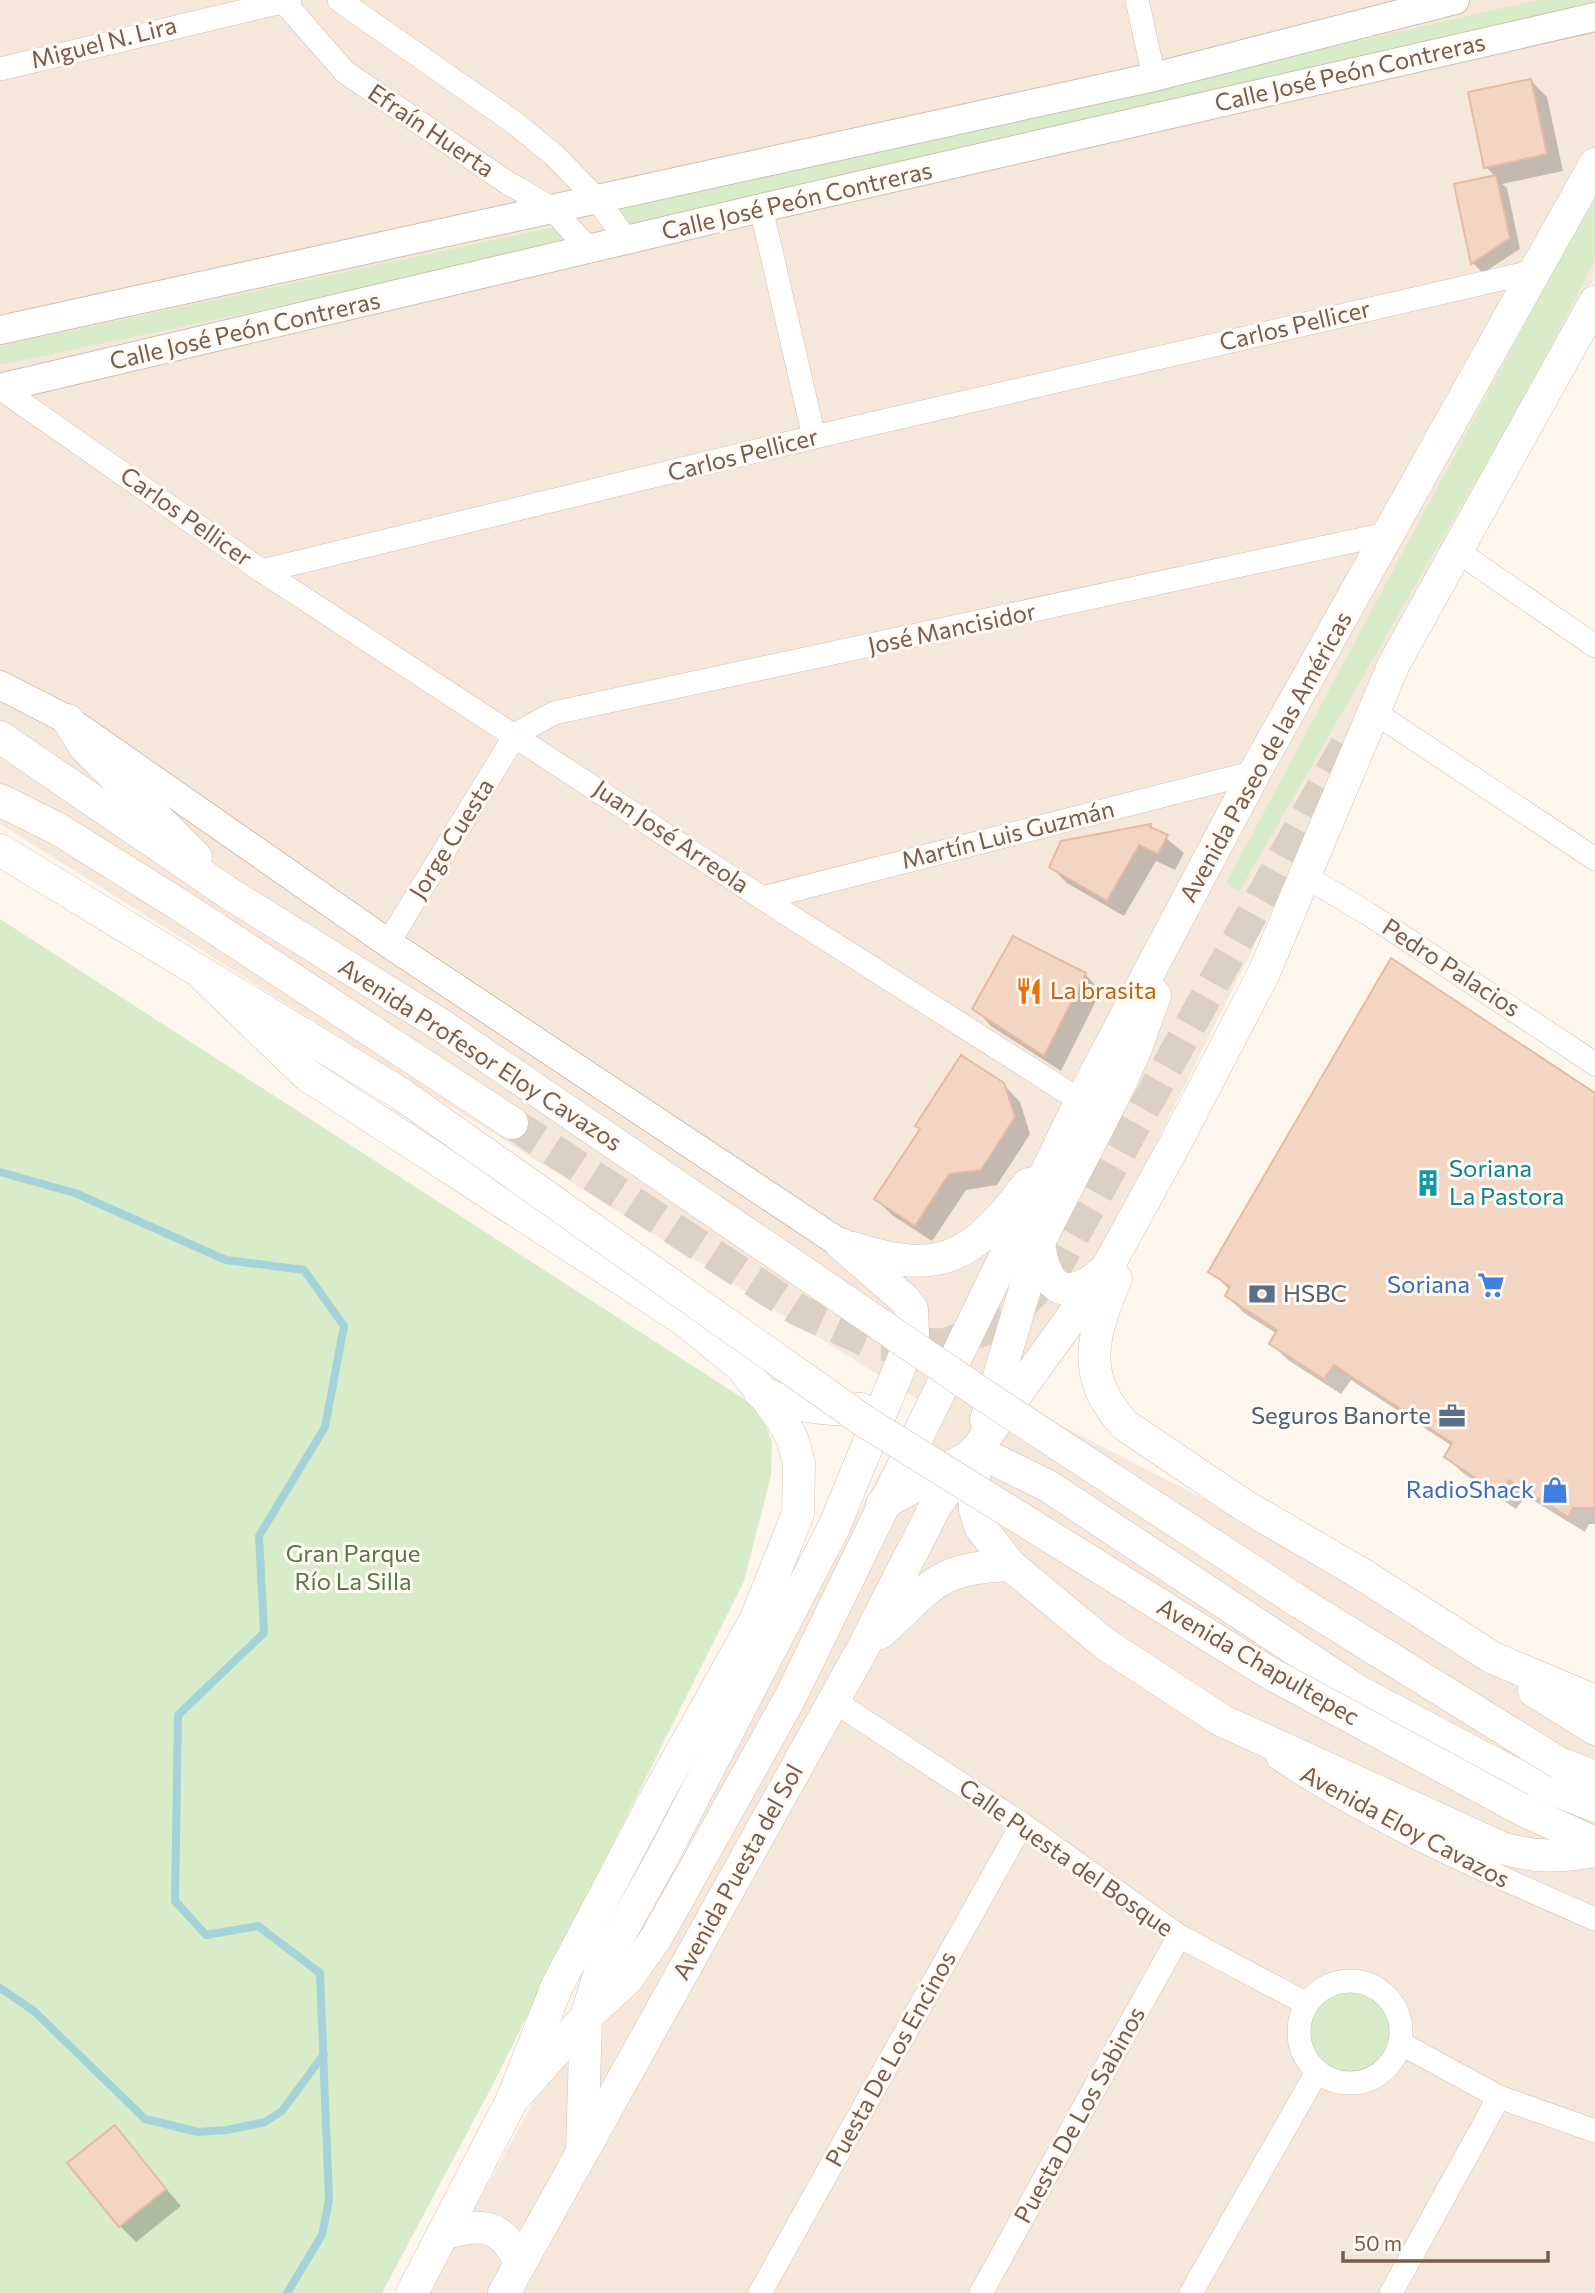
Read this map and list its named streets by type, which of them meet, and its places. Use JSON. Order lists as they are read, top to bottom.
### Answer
{
  "streets": {
    "main road": [
      "Avenida Paseo de las Américas",
      "Avenida Profesor Eloy Cavazos",
      "Avenida Chapultepec",
      "Avenida Puesta del Sol"
    ],
    "street": [
      "Miguel N. Lira",
      "Calle José Peón Contreras",
      "Efraín Huerta",
      "Carlos Pellicer",
      "José Mancisidor",
      "Martín Luis Guzmán",
      "Juan José Arreola",
      "Jorge Cuesta",
      "Pedro Palacios",
      "Avenida Eloy Cavazos",
      "Calle Puesta del Bosque",
      "Puesta De Los Encinos",
      "Puesta De Los Sabinos"
    ]
  },
  "crossings": [
    ["Miguel N. Lira", "Efraín Huerta"],
    ["Calle José Peón Contreras", "Efraín Huerta"],
    ["Calle José Peón Contreras", "Carlos Pellicer"],
    ["Carlos Pellicer", "Avenida Paseo de las Américas"],
    ["Carlos Pellicer", "Juan José Arreola"],
    ["José Mancisidor", "Avenida Paseo de las Américas"],
    ["José Mancisidor", "Juan José Arreola"],
    ["José Mancisidor", "Jorge Cuesta"],
    ["Avenida Paseo de las Américas", "Martín Luis Guzmán"],
    ["Avenida Paseo de las Américas", "Juan José Arreola"],
    ["Avenida Paseo de las Américas", "Avenida Profesor Eloy Cavazos"],
    ["Avenida Paseo de las Américas", "Avenida Puesta del Sol"],
    ["Martín Luis Guzmán", "Juan José Arreola"],
    ["Juan José Arreola", "Jorge Cuesta"],
    ["Avenida Profesor Eloy Cavazos", "Avenida Puesta del Sol"],
    ["Calle Puesta del Bosque", "Avenida Puesta del Sol"],
    ["Calle Puesta del Bosque", "Puesta De Los Encinos"],
    ["Calle Puesta del Bosque", "Puesta De Los Sabinos"]
  ],
  "parks": ["Gran Parque Río La Silla"],
  "places": {
    "restaurant": ["La brasita"],
    "building": ["Soriana La Pastora"],
    "supermarket": ["Soriana"],
    "bank": ["HSBC"],
    "office": ["Seguros Banorte"],
    "shop": ["RadioShack"]
  },
  "scale_bar": "50 m"
}
